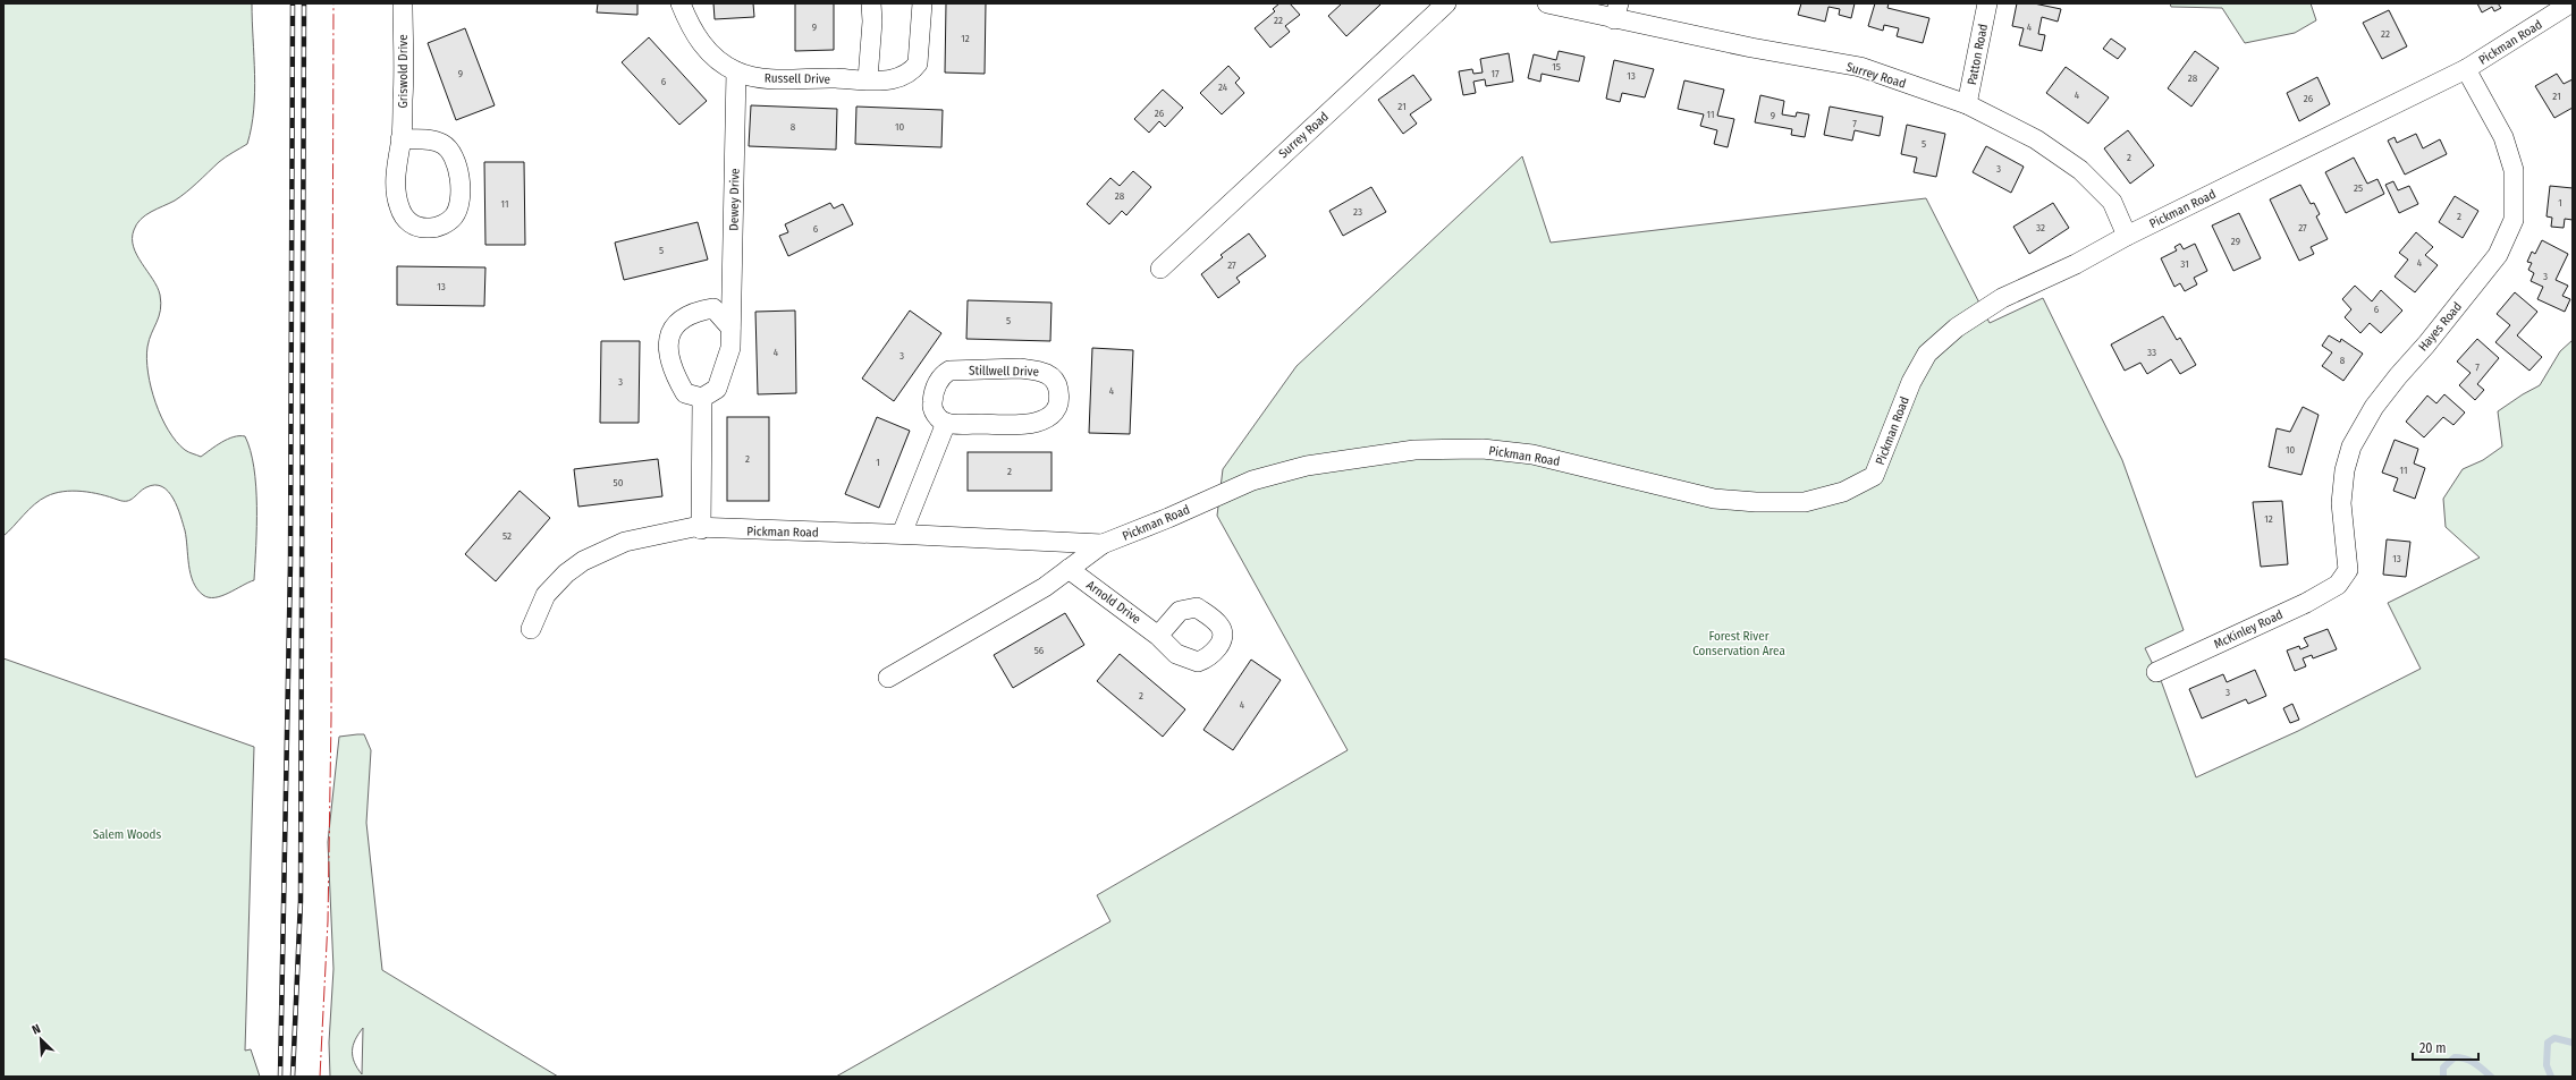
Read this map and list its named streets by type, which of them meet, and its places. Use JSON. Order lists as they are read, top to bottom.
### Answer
{
  "streets": {
    "street": [
      "Pickman Road",
      "Patton Road",
      "Griswold Drive",
      "Surrey Road",
      "Russell Drive",
      "Dewey Drive",
      "Hayes Road",
      "Stillwell Drive",
      "Arnold Drive",
      "McKinley Road"
    ]
  },
  "crossings": [
    ["Pickman Road", "Surrey Road"],
    ["Pickman Road", "Hayes Road"],
    ["Pickman Road", "Arnold Drive"],
    ["Patton Road", "Surrey Road"],
    ["Russell Drive", "Dewey Drive"],
    ["Hayes Road", "McKinley Road"]
  ],
  "parks": ["Forest River Conservation Area", "Salem Woods"],
  "house_numbers": [
    "22",
    "9",
    "4",
    "22",
    "12",
    "15",
    "9",
    "17",
    "13",
    "28",
    "6",
    "24",
    "4",
    "21",
    "26",
    "21",
    "26",
    "11",
    "9",
    "7",
    "8",
    "10",
    "5",
    "2",
    "3",
    "25",
    "28",
    "1",
    "11",
    "23",
    "2",
    "32",
    "27",
    "6",
    "29",
    "5",
    "4",
    "31",
    "27",
    "3",
    "13",
    "6",
    "5",
    "4",
    "33",
    "3",
    "8",
    "7",
    "3",
    "4",
    "10",
    "2",
    "1",
    "11",
    "2",
    "50",
    "12",
    "52",
    "13",
    "56",
    "3",
    "2",
    "4"
  ],
  "scale_bar": "20 m",
  "north": "top left"
}
